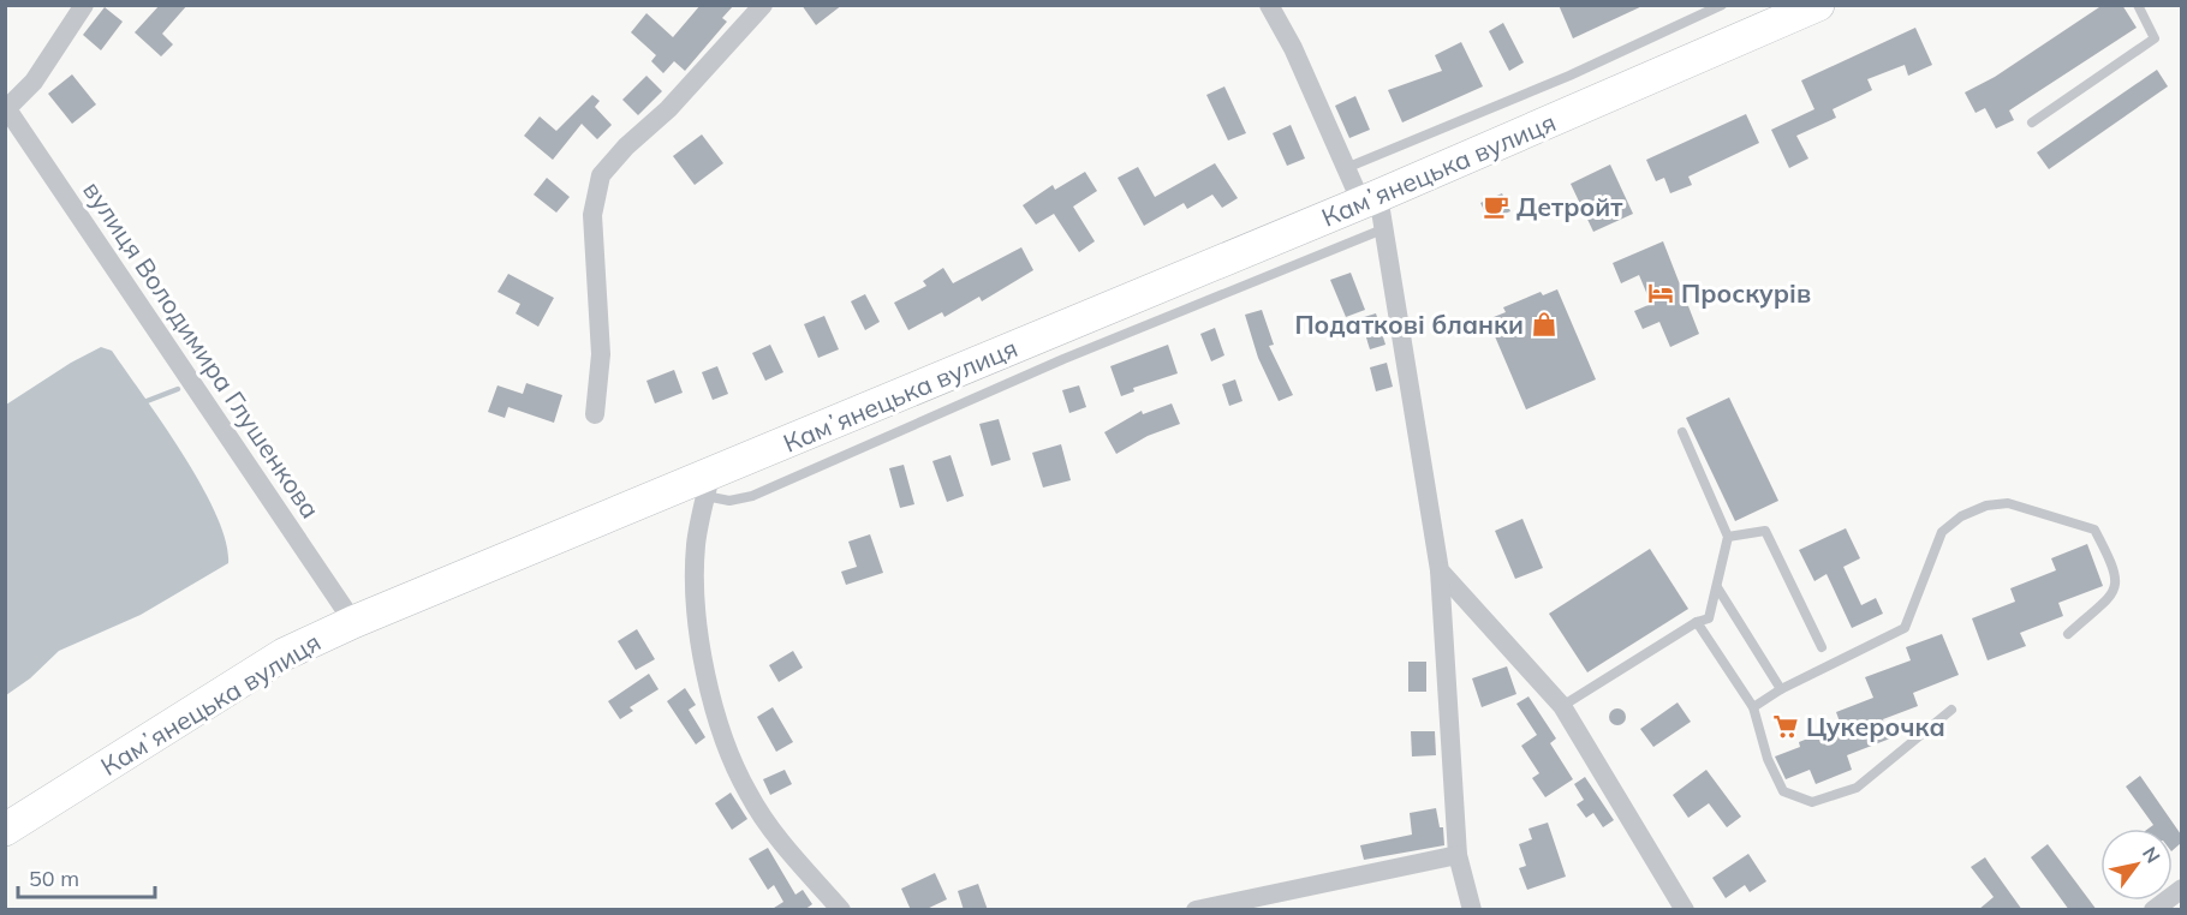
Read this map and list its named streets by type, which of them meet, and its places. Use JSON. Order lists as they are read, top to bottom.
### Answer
{
  "streets": {
    "main road": ["Камʼянецька вулиця"],
    "street": ["вулиця Володимира Глушенкова"]
  },
  "crossings": [
    ["Камʼянецька вулиця", "вулиця Володимира Глушенкова"]
  ],
  "places": {
    "cafe": ["Детройт"],
    "hotel": ["Проскурів"],
    "shop": ["Податкові бланки"],
    "supermarket": ["Цукерочка"]
  },
  "scale_bar": "50 m",
  "north": "top right"
}
